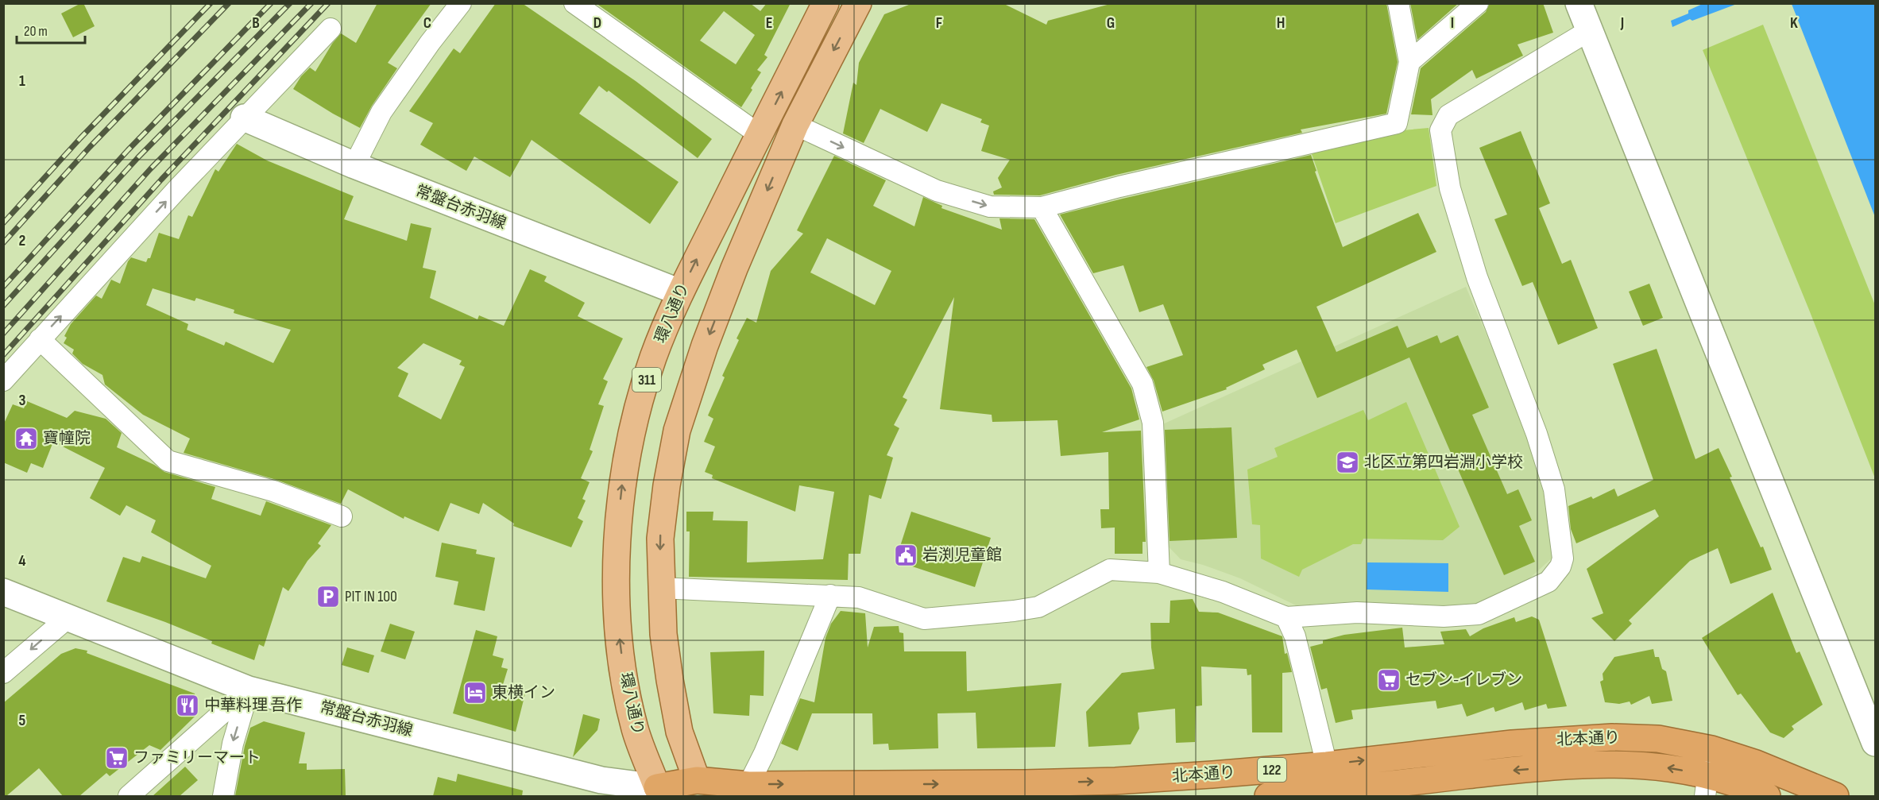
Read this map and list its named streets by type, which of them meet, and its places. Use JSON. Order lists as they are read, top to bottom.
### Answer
{
  "streets": {
    "highway": ["北本通り", "122"],
    "main road": ["常盤台赤羽線", "環八通り", "311"]
  },
  "crossings": [
    ["常盤台赤羽線", "環八通り"],
    ["常盤台赤羽線", "北本通り"],
    ["環八通り", "北本通り"]
  ],
  "places": {
    "temple": ["寶幢院"],
    "school or university": ["北区立第四岩淵小学校"],
    "public building": ["岩渕児童館"],
    "parking": ["PIT IN 100"],
    "supermarket": ["セブン-イレブン", "ファミリーマート"],
    "hotel": ["東横イン"],
    "restaurant": ["中華料理 吾作"]
  },
  "scale_bar": "20 m",
  "grid": {
    "columns": [
      "B",
      "C",
      "D",
      "E",
      "F",
      "G",
      "H",
      "I",
      "J",
      "K"
    ],
    "rows": [
      "1",
      "2",
      "3",
      "4",
      "5"
    ]
  }
}
